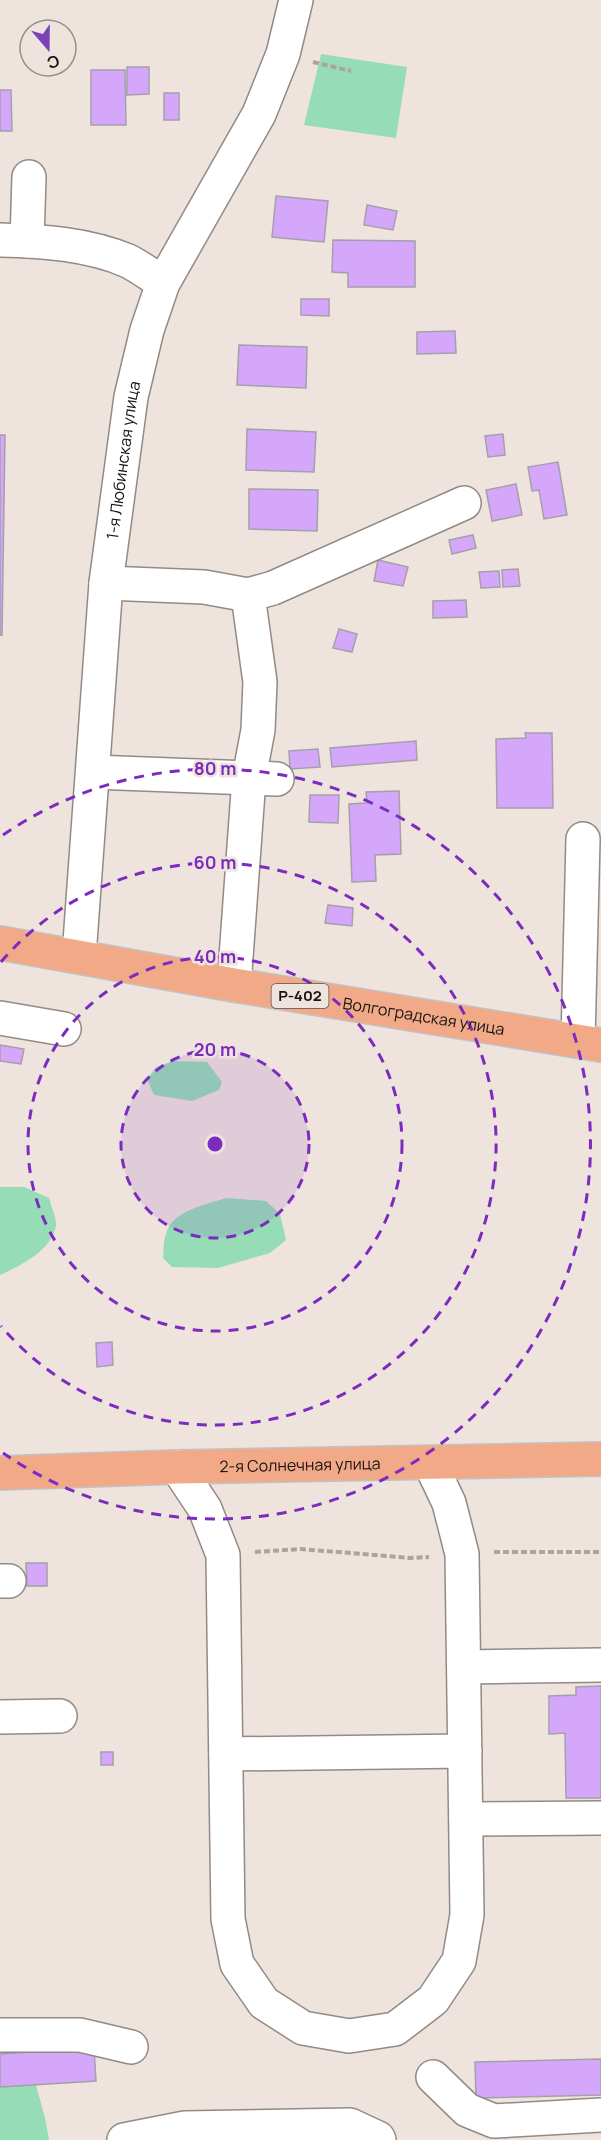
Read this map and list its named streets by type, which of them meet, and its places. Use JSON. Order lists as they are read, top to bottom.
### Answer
{
  "streets": {
    "main road": ["Р-402", "Волгоградская улица", "2-я Солнечная улица"],
    "street": ["1-я Любинская улица"]
  },
  "crossings": [
    ["1-я Любинская улица", "Волгоградская улица"]
  ],
  "north": "bottom",
  "rings": [
    "80 m",
    "60 m",
    "40 m",
    "20 m"
  ]
}
